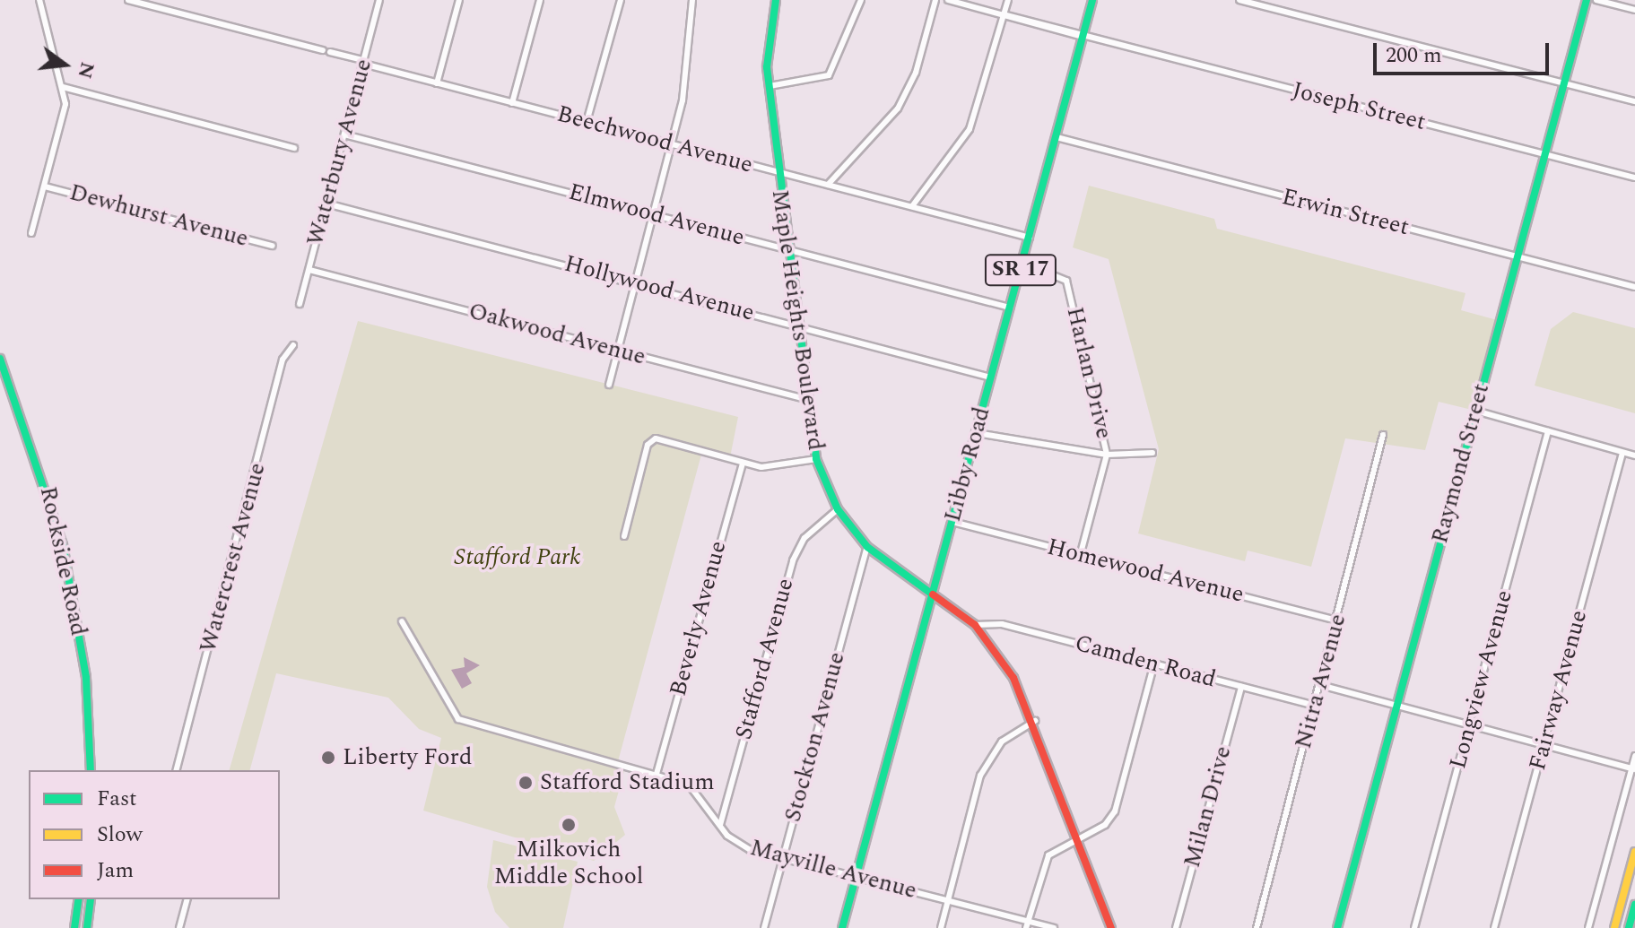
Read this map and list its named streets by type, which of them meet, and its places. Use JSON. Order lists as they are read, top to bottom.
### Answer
{
  "streets": {
    "main road": [
      "SR 17",
      "Maple Heights Boulevard",
      "Raymond Street",
      "Libby Road",
      "Rockside Road"
    ],
    "street": [
      "Joseph Street",
      "Beechwood Avenue",
      "Waterbury Avenue",
      "Erwin Street",
      "Elmwood Avenue",
      "Dewhurst Avenue",
      "Hollywood Avenue",
      "Oakwood Avenue",
      "Harlan Drive",
      "Watercrest Avenue",
      "Homewood Avenue",
      "Beverly Avenue",
      "Stafford Avenue",
      "Camden Road",
      "Longview Avenue",
      "Nitra Avenue",
      "Fairway Avenue",
      "Stockton Avenue",
      "Milan Drive",
      "Mayville Avenue"
    ]
  },
  "crossings": [
    ["Joseph Street", "Raymond Street"],
    ["Joseph Street", "Libby Road"],
    ["Beechwood Avenue", "Waterbury Avenue"],
    ["Beechwood Avenue", "Maple Heights Boulevard"],
    ["Beechwood Avenue", "Libby Road"],
    ["Waterbury Avenue", "Elmwood Avenue"],
    ["Waterbury Avenue", "Hollywood Avenue"],
    ["Waterbury Avenue", "Oakwood Avenue"],
    ["Erwin Street", "Raymond Street"],
    ["Erwin Street", "Libby Road"],
    ["Elmwood Avenue", "Maple Heights Boulevard"],
    ["Elmwood Avenue", "Libby Road"],
    ["Hollywood Avenue", "Maple Heights Boulevard"],
    ["Hollywood Avenue", "Libby Road"],
    ["Maple Heights Boulevard", "Oakwood Avenue"],
    ["Maple Heights Boulevard", "Libby Road"],
    ["Maple Heights Boulevard", "Stafford Avenue"],
    ["Maple Heights Boulevard", "Camden Road"],
    ["Maple Heights Boulevard", "Stockton Avenue"],
    ["Harlan Drive", "Libby Road"],
    ["Harlan Drive", "Homewood Avenue"],
    ["Libby Road", "Homewood Avenue"],
    ["Libby Road", "Mayville Avenue"],
    ["Homewood Avenue", "Nitra Avenue"],
    ["Beverly Avenue", "Mayville Avenue"],
    ["Stafford Avenue", "Mayville Avenue"],
    ["Camden Road", "Nitra Avenue"],
    ["Camden Road", "Milan Drive"],
    ["Stockton Avenue", "Mayville Avenue"]
  ],
  "parks": ["Stafford Park"],
  "places": ["Liberty Ford", "Stafford Stadium", "Milkovich Middle School"],
  "legend": ["Fast", "Slow", "Jam"],
  "scale_bar": "200 m",
  "north": "right"
}
